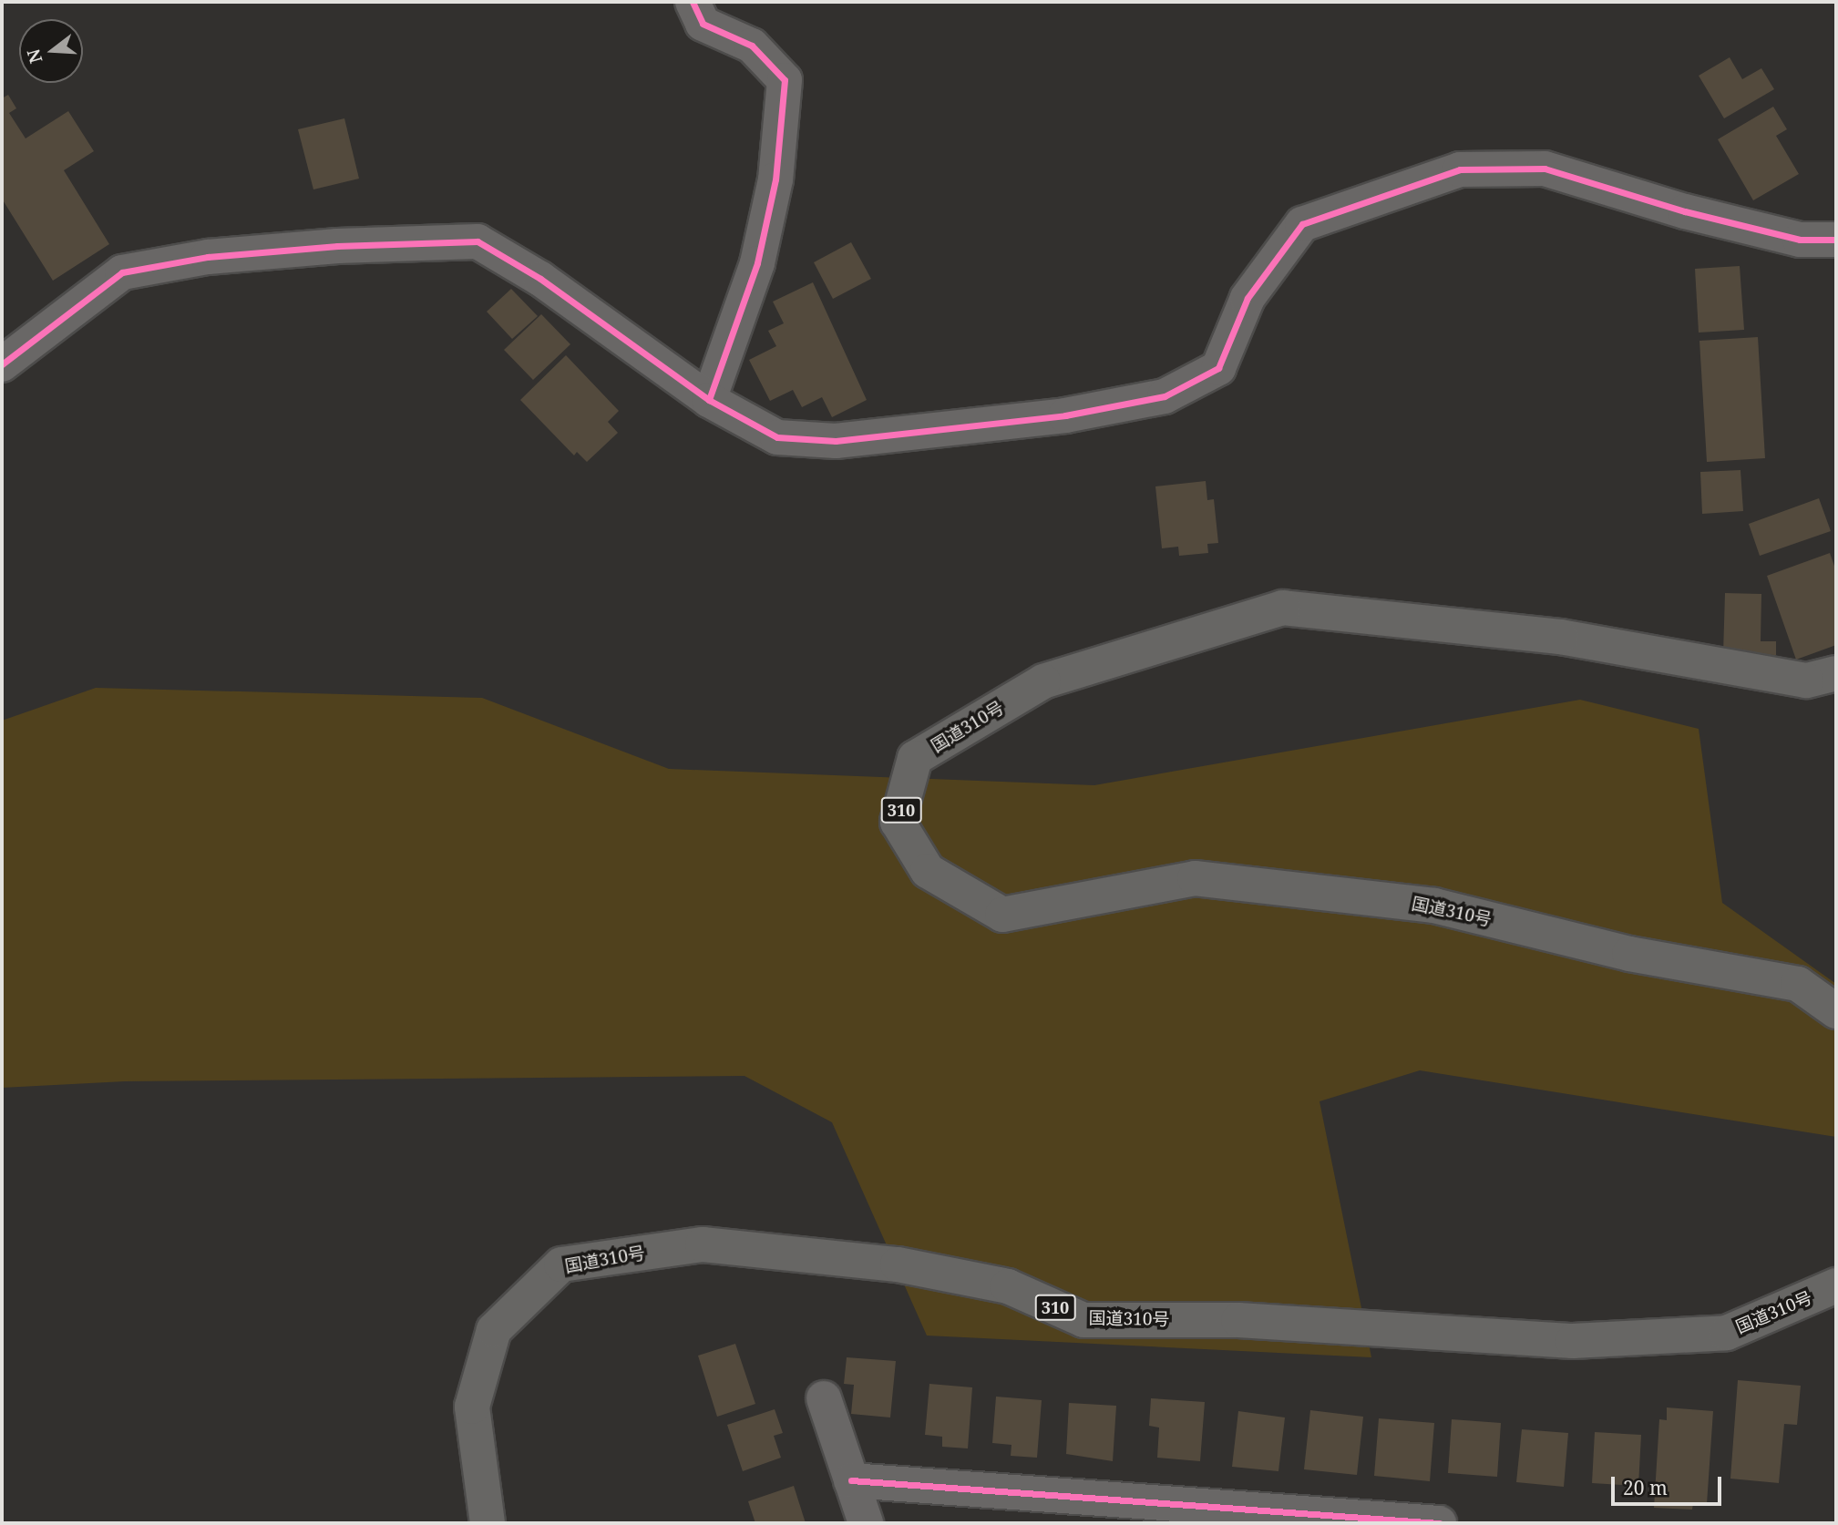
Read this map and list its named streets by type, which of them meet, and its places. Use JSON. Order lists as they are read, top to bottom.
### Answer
{
  "streets": {
    "highway": ["国道310号", "310"]
  },
  "scale_bar": "20 m",
  "north": "left"
}
